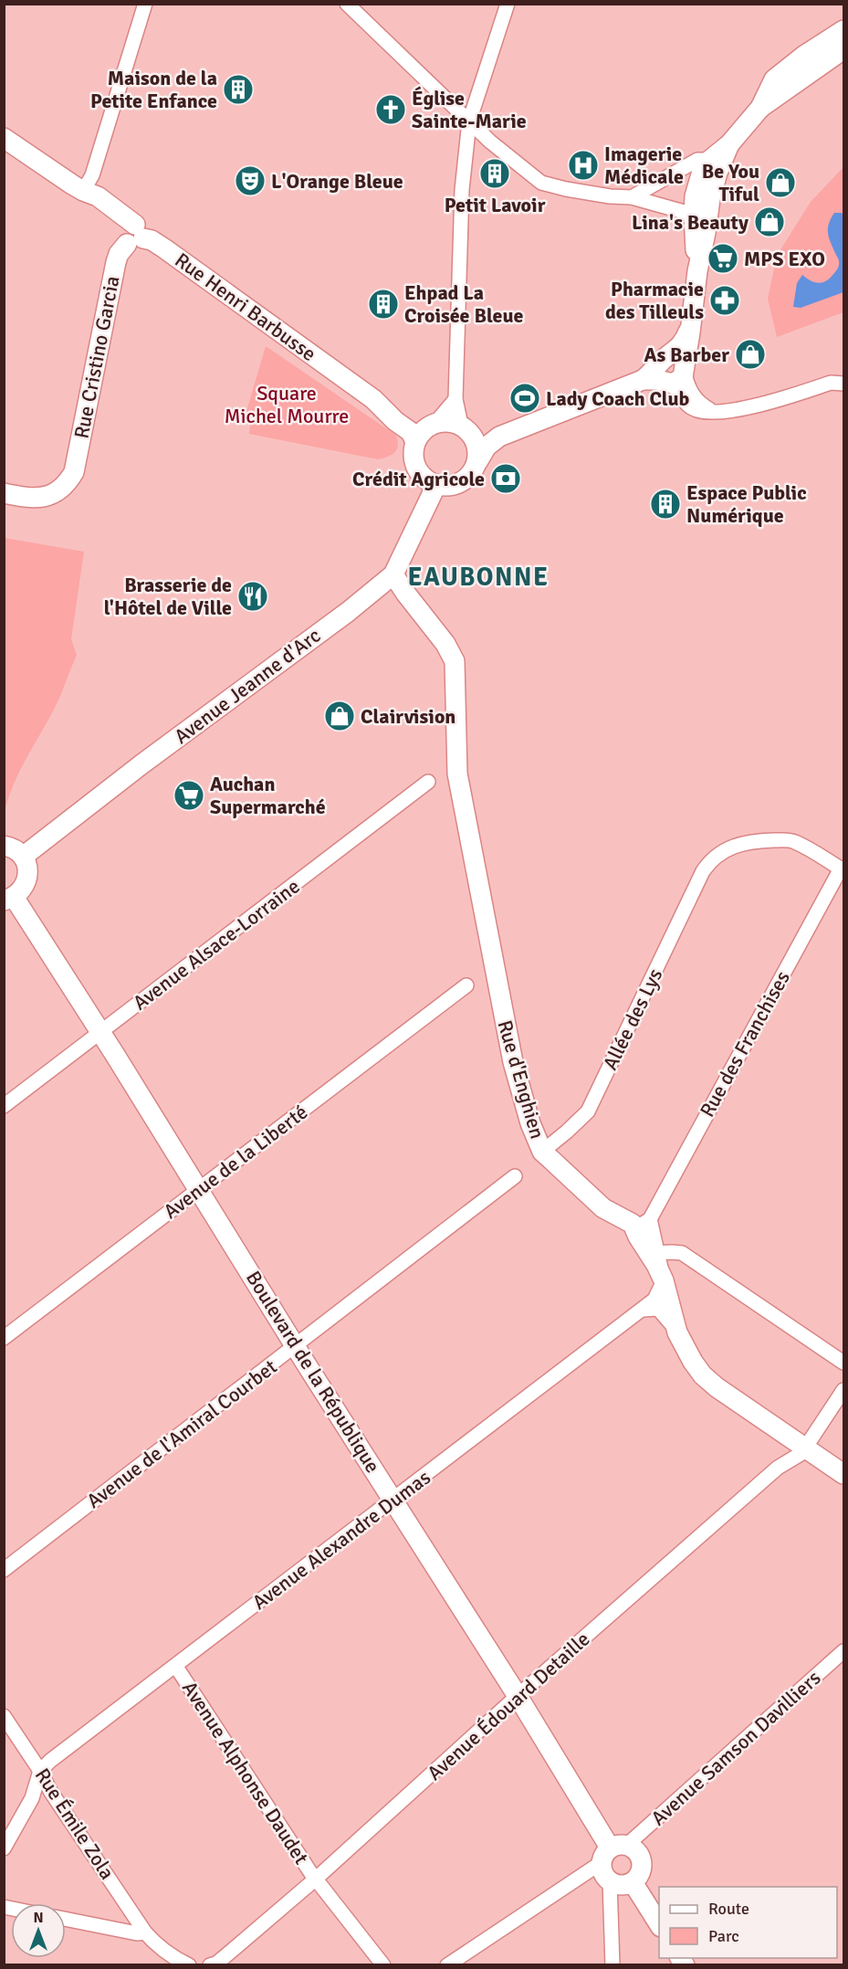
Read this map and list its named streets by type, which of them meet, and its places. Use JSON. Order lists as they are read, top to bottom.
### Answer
{
  "streets": {
    "street": [
      "Rue Henri Barbusse",
      "Rue Cristino Garcia",
      "Avenue Jeanne d'Arc",
      "Avenue Alsace-Lorraine",
      "Allée des Lys",
      "Rue des Franchises",
      "Rue d'Enghien",
      "Avenue de la Liberté",
      "Boulevard de la République",
      "Avenue de l'Amiral Courbet",
      "Avenue Alexandre Dumas",
      "Avenue Édouard Detaille",
      "Avenue Samson Davilliers",
      "Avenue Alphonse Daudet",
      "Rue Émile Zola"
    ]
  },
  "crossings": [
    ["Rue Henri Barbusse", "Rue Cristino Garcia"],
    ["Rue Henri Barbusse", "Avenue Jeanne d'Arc"],
    ["Avenue Jeanne d'Arc", "Rue d'Enghien"],
    ["Avenue Alsace-Lorraine", "Boulevard de la République"],
    ["Allée des Lys", "Rue des Franchises"],
    ["Allée des Lys", "Rue d'Enghien"],
    ["Rue des Franchises", "Rue d'Enghien"],
    ["Rue d'Enghien", "Avenue Alexandre Dumas"],
    ["Rue d'Enghien", "Avenue Édouard Detaille"],
    ["Avenue de la Liberté", "Boulevard de la République"],
    ["Boulevard de la République", "Avenue de l'Amiral Courbet"],
    ["Boulevard de la République", "Avenue Alexandre Dumas"],
    ["Boulevard de la République", "Avenue Édouard Detaille"],
    ["Boulevard de la République", "Avenue Samson Davilliers"],
    ["Avenue Alexandre Dumas", "Avenue Alphonse Daudet"],
    ["Avenue Alexandre Dumas", "Rue Émile Zola"],
    ["Avenue Édouard Detaille", "Avenue Alphonse Daudet"]
  ],
  "districts": ["EAUBONNE"],
  "parks": ["Square Michel Mourre"],
  "places": {
    "building": [
      "Maison de la Petite Enfance",
      "Petit Lavoir",
      "Ehpad La Croisée Bleue",
      "Espace Public Numérique"
    ],
    "church": ["Église Sainte-Marie"],
    "hospital": ["Imagerie Médicale"],
    "theatre": ["L'Orange Bleue"],
    "shop": [
      "Be You Tiful",
      "Lina's Beauty",
      "As Barber",
      "Clairvision"
    ],
    "supermarket": ["MPS EXO", "Auchan Supermarché"],
    "pharmacy": ["Pharmacie des Tilleuls"],
    "sports": ["Lady Coach Club"],
    "bank": ["Crédit Agricole"],
    "restaurant": ["Brasserie de l'Hôtel de Ville"]
  },
  "legend": ["Route", "Parc"],
  "north": "top"
}
